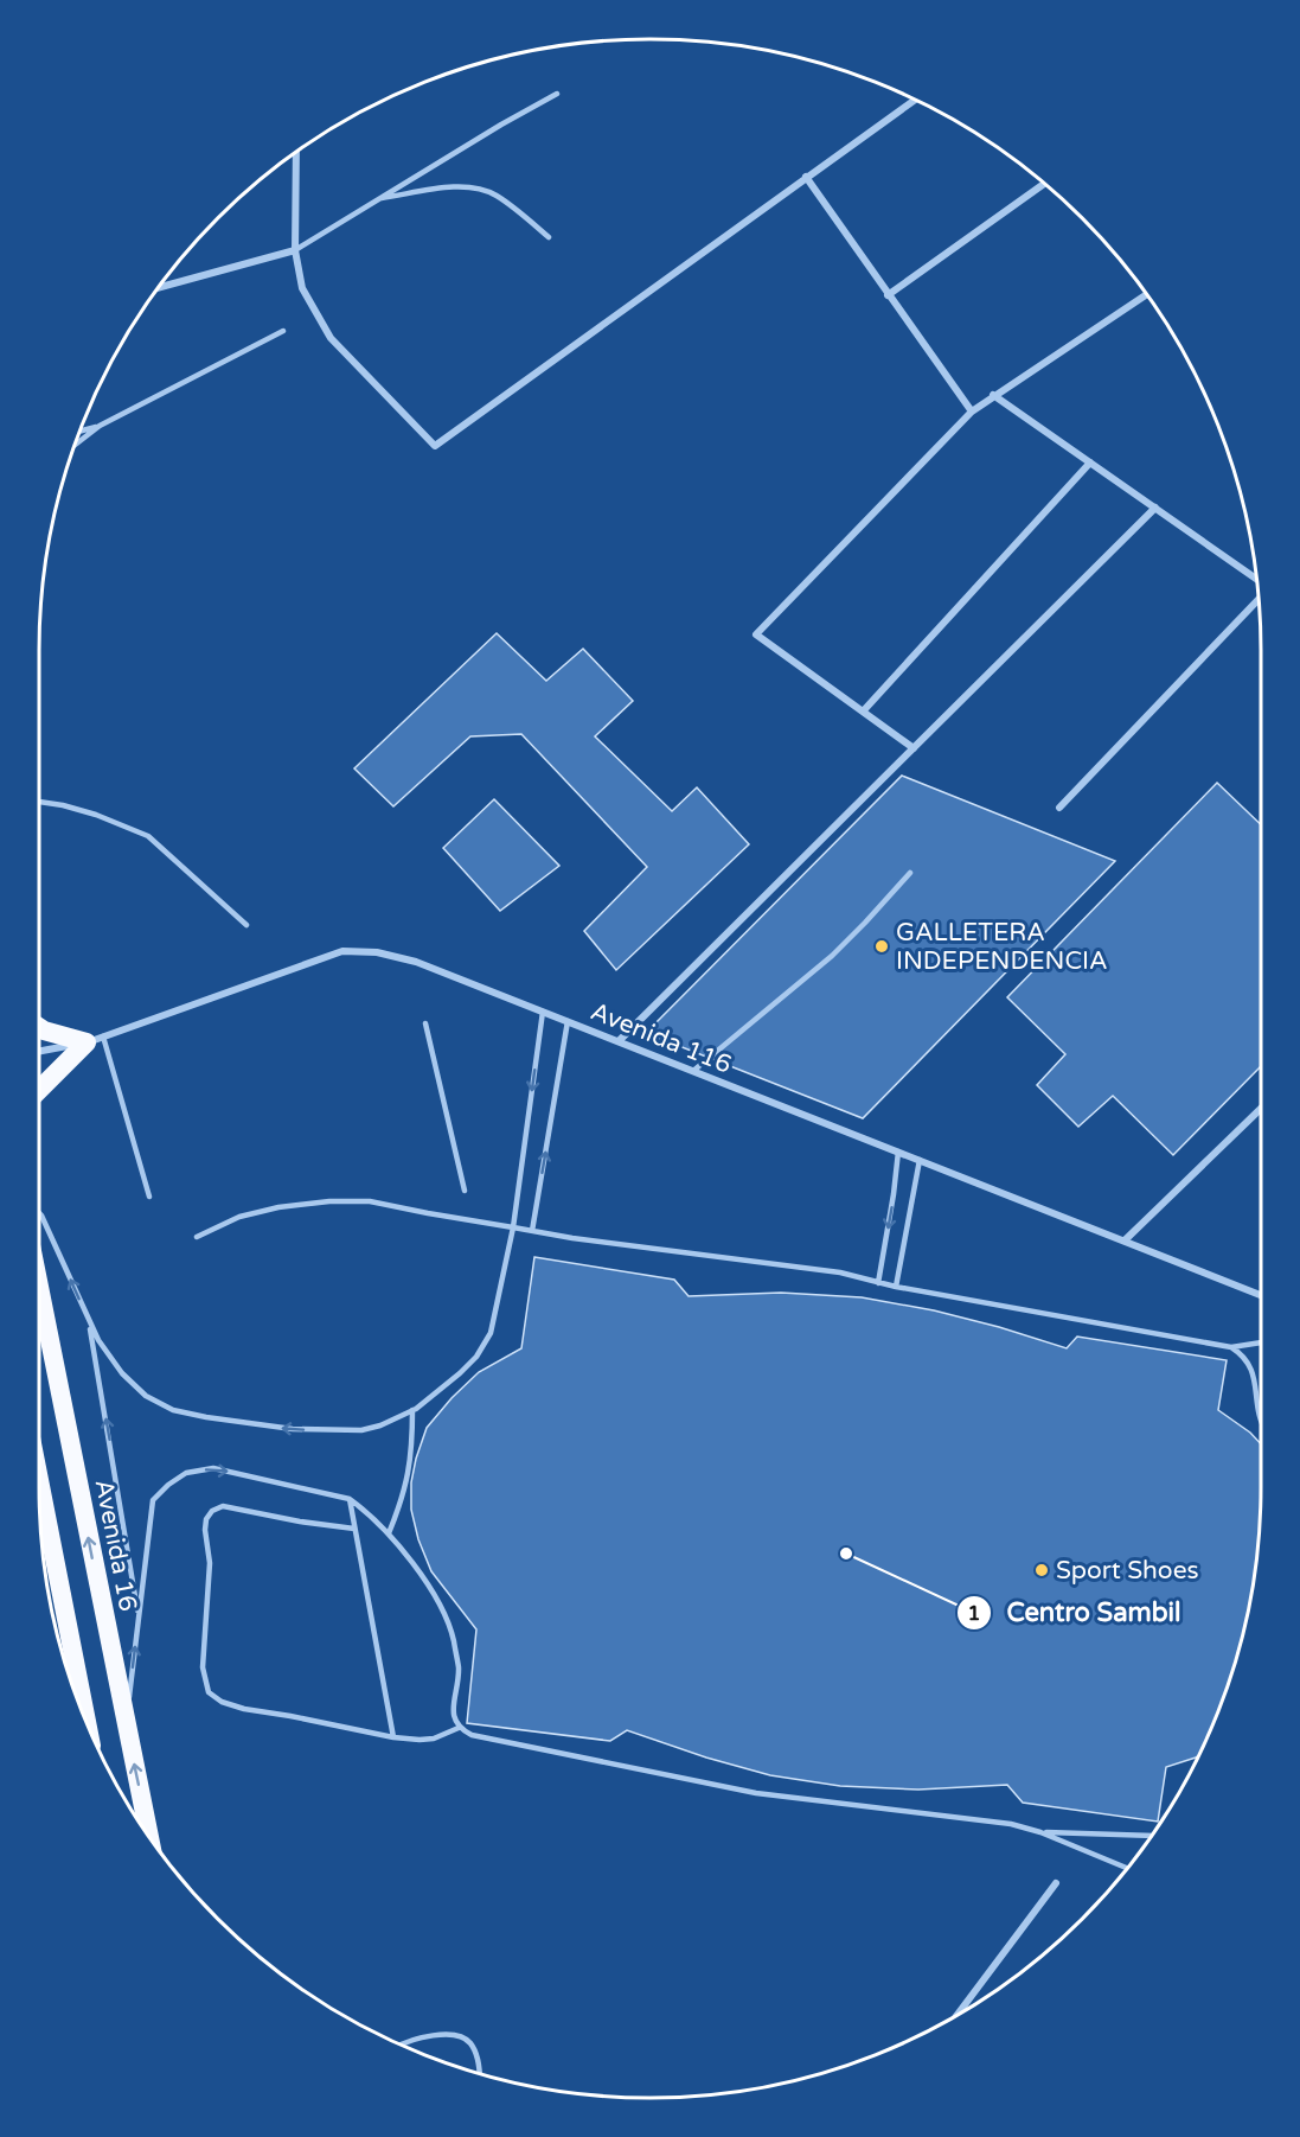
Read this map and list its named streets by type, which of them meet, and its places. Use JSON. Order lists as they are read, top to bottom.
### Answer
{
  "streets": {
    "highway": ["Avenida 16"],
    "street": ["Avenida 116"]
  },
  "places": ["GALLETERA INDEPENDENCIA", "Centro Sambil", "Sport Shoes"]
}
